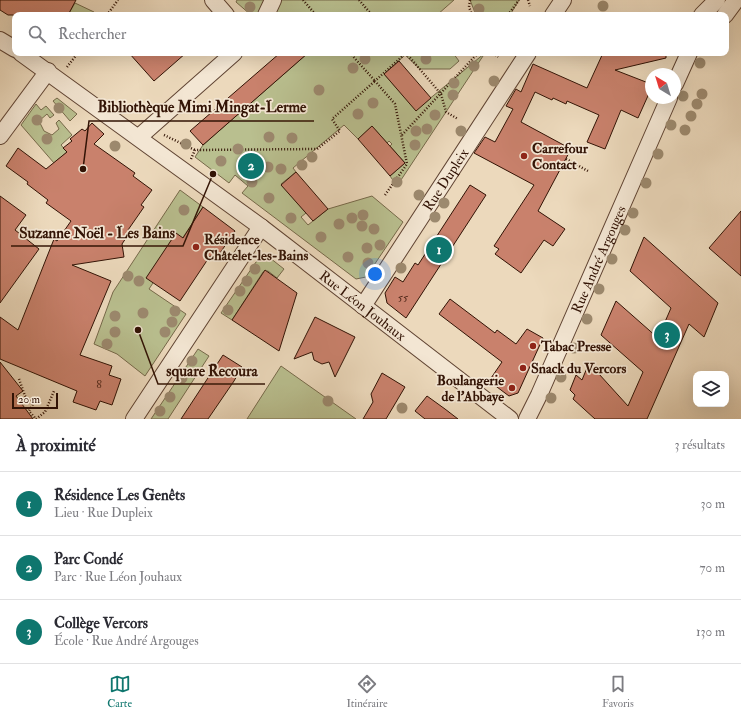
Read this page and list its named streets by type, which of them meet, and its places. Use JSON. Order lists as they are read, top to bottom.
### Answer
{
  "streets": {
    "street": ["Rue Dupleix", "Rue André Argouges", "Rue Léon Jouhaux"]
  },
  "crossings": [
    ["Rue Dupleix", "Rue Léon Jouhaux"]
  ],
  "places": [
    "Carrefour Contact",
    "Bibliothèque Mimi Mingat-Lerme",
    "Suzanne Noël - Les Bains",
    "Résidence Châtelet-les-Bains",
    "square Recoura",
    "Tabac Presse",
    "Snack du Vercors",
    "Boulangerie de l'Abbaye"
  ],
  "house_numbers": ["55", "8"],
  "scale_bar": "20 m",
  "north": "top left",
  "page": {
    "search": "Rechercher",
    "pins": ["2", "1", "3"],
    "scale": "20 m",
    "heading": ["À proximité", "3 résultats"],
    "list": [
      {
        "mark": "1",
        "name": "Résidence Les Genêts",
        "note": "Lieu · Rue Dupleix",
        "value": "30 m"
      },
      {
        "mark": "2",
        "name": "Parc Condé",
        "note": "Parc · Rue Léon Jouhaux",
        "value": "70 m"
      },
      {
        "mark": "3",
        "name": "Collège Vercors",
        "note": "École · Rue André Argouges",
        "value": "130 m"
      }
    ],
    "nav": ["Carte", "Itinéraire", "Favoris"]
  }
}
